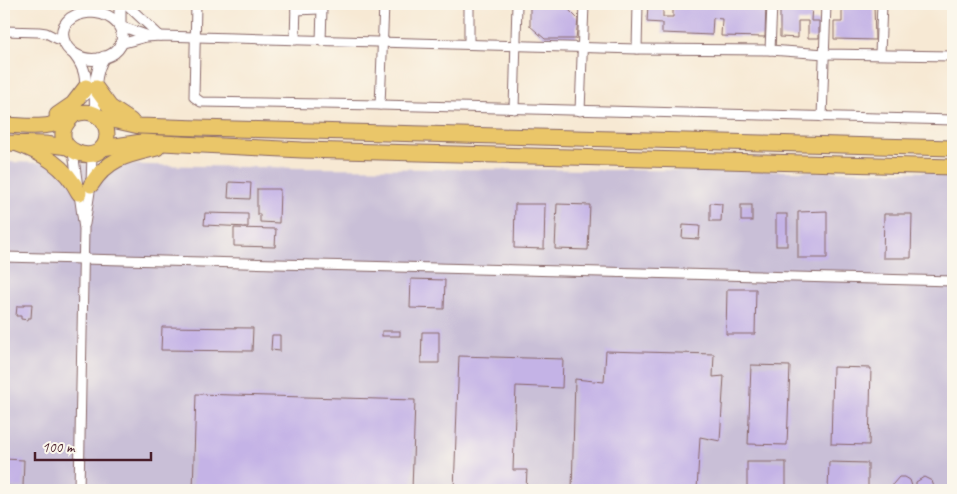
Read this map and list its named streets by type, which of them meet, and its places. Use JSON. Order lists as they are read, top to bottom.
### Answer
{
  "scale_bar": "100 m"
}
